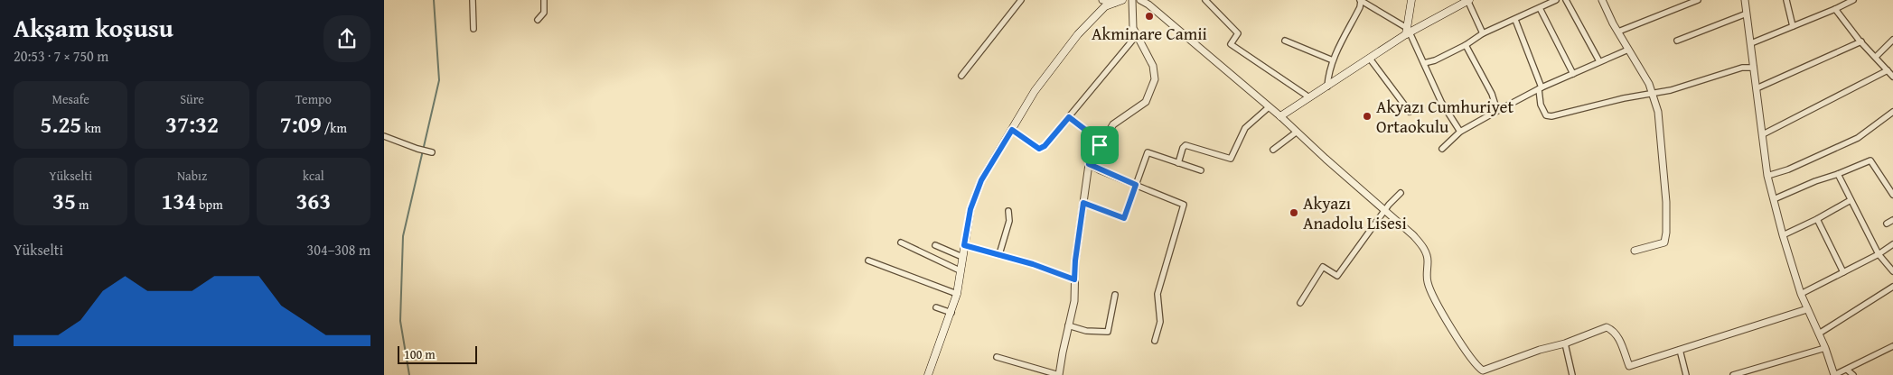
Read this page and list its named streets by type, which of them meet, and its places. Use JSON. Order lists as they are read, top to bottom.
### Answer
{
  "places": ["Akminare Camii", "Akyazı Cumhuriyet Ortaokulu", "Akyazı Anadolu Lisesi"],
  "scale_bar": "100 m",
  "page": {
    "heading": ["Akşam koşusu", "20:53 · 7 × 750 m"],
    "stats": [
      ["Mesafe", "5.25 km"],
      ["Süre", "37:32"],
      ["Tempo", "7:09 /km"],
      ["Yükselti", "35 m"],
      ["Nabız", "134 bpm"],
      ["kcal", "363"]
    ],
    "chart": ["Yükselti", "304–308 m"],
    "scale": "100 m"
  }
}
